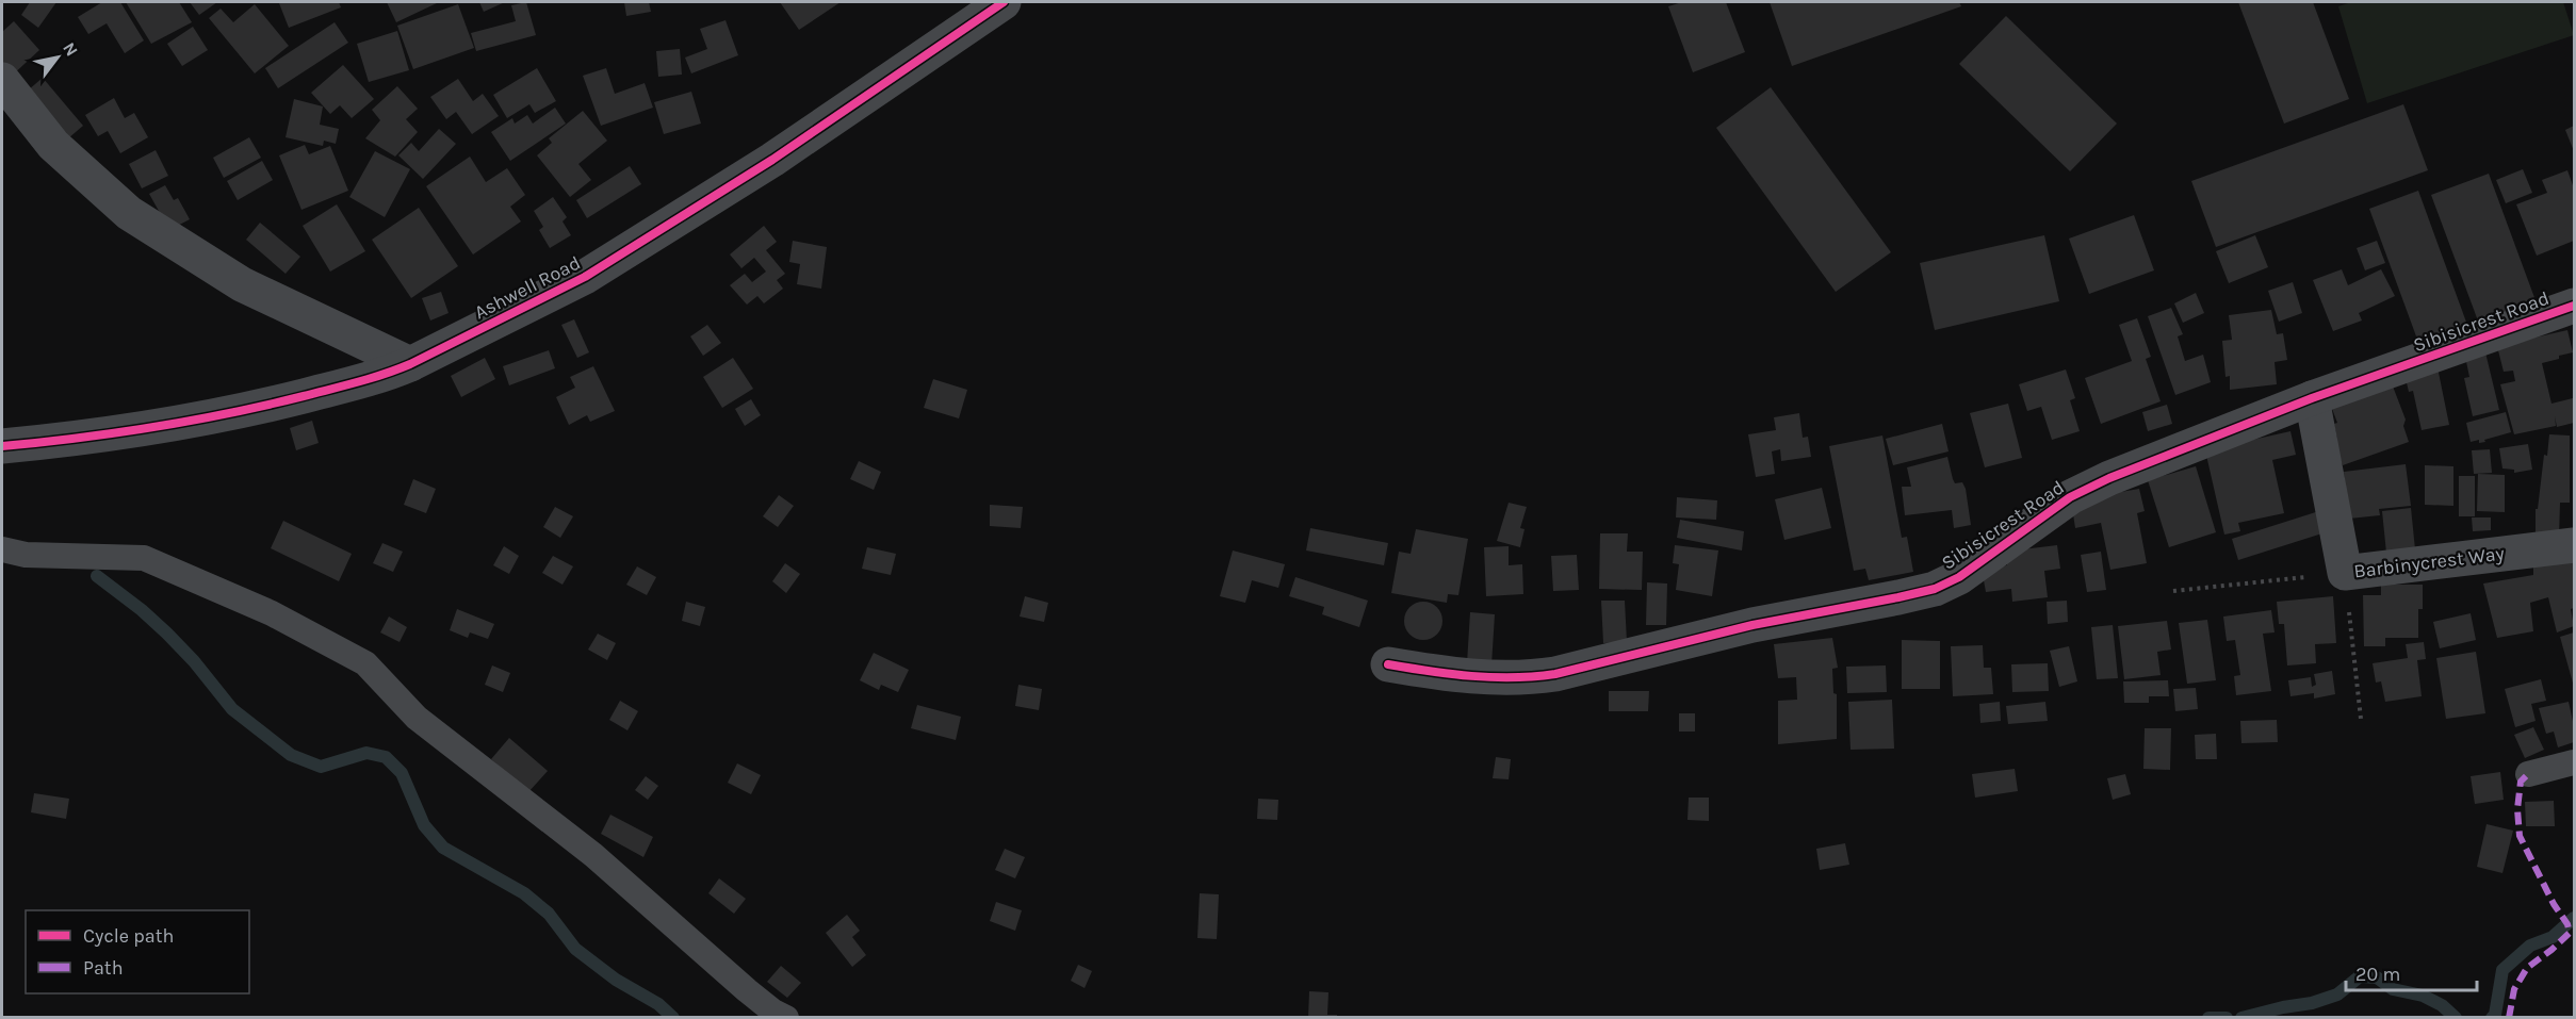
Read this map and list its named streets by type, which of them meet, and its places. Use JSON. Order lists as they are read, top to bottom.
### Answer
{
  "streets": {
    "street": ["Ashwell Road", "Sibisicrest Road", "Barbinycrest Way"]
  },
  "crossings": [
    ["Sibisicrest Road", "Barbinycrest Way"]
  ],
  "legend": ["Cycle path", "Path"],
  "scale_bar": "20 m",
  "north": "top right"
}
